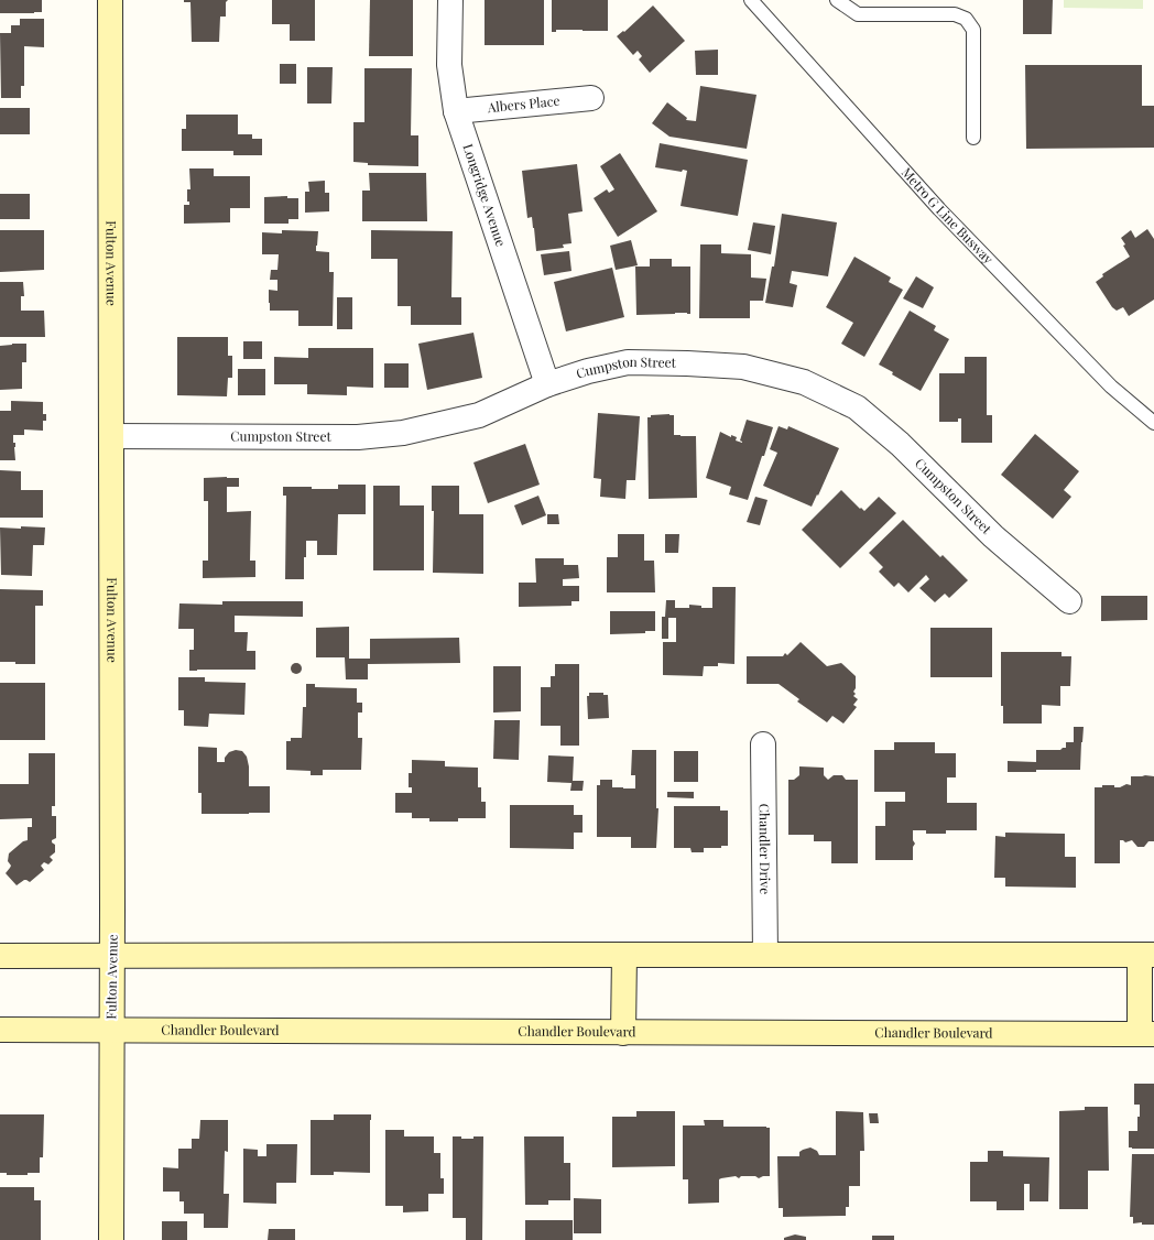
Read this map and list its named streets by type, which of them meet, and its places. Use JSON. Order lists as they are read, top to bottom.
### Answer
{
  "streets": {
    "street": [
      "Albers Place",
      "Longridge Avenue",
      "Fulton Avenue",
      "Cumpston Street",
      "Chandler Drive",
      "Chandler Boulevard"
    ],
    "lane": ["Metro G Line Busway"]
  },
  "crossings": [
    ["Albers Place", "Longridge Avenue"],
    ["Longridge Avenue", "Cumpston Street"],
    ["Fulton Avenue", "Cumpston Street"],
    ["Fulton Avenue", "Chandler Boulevard"]
  ]
}
